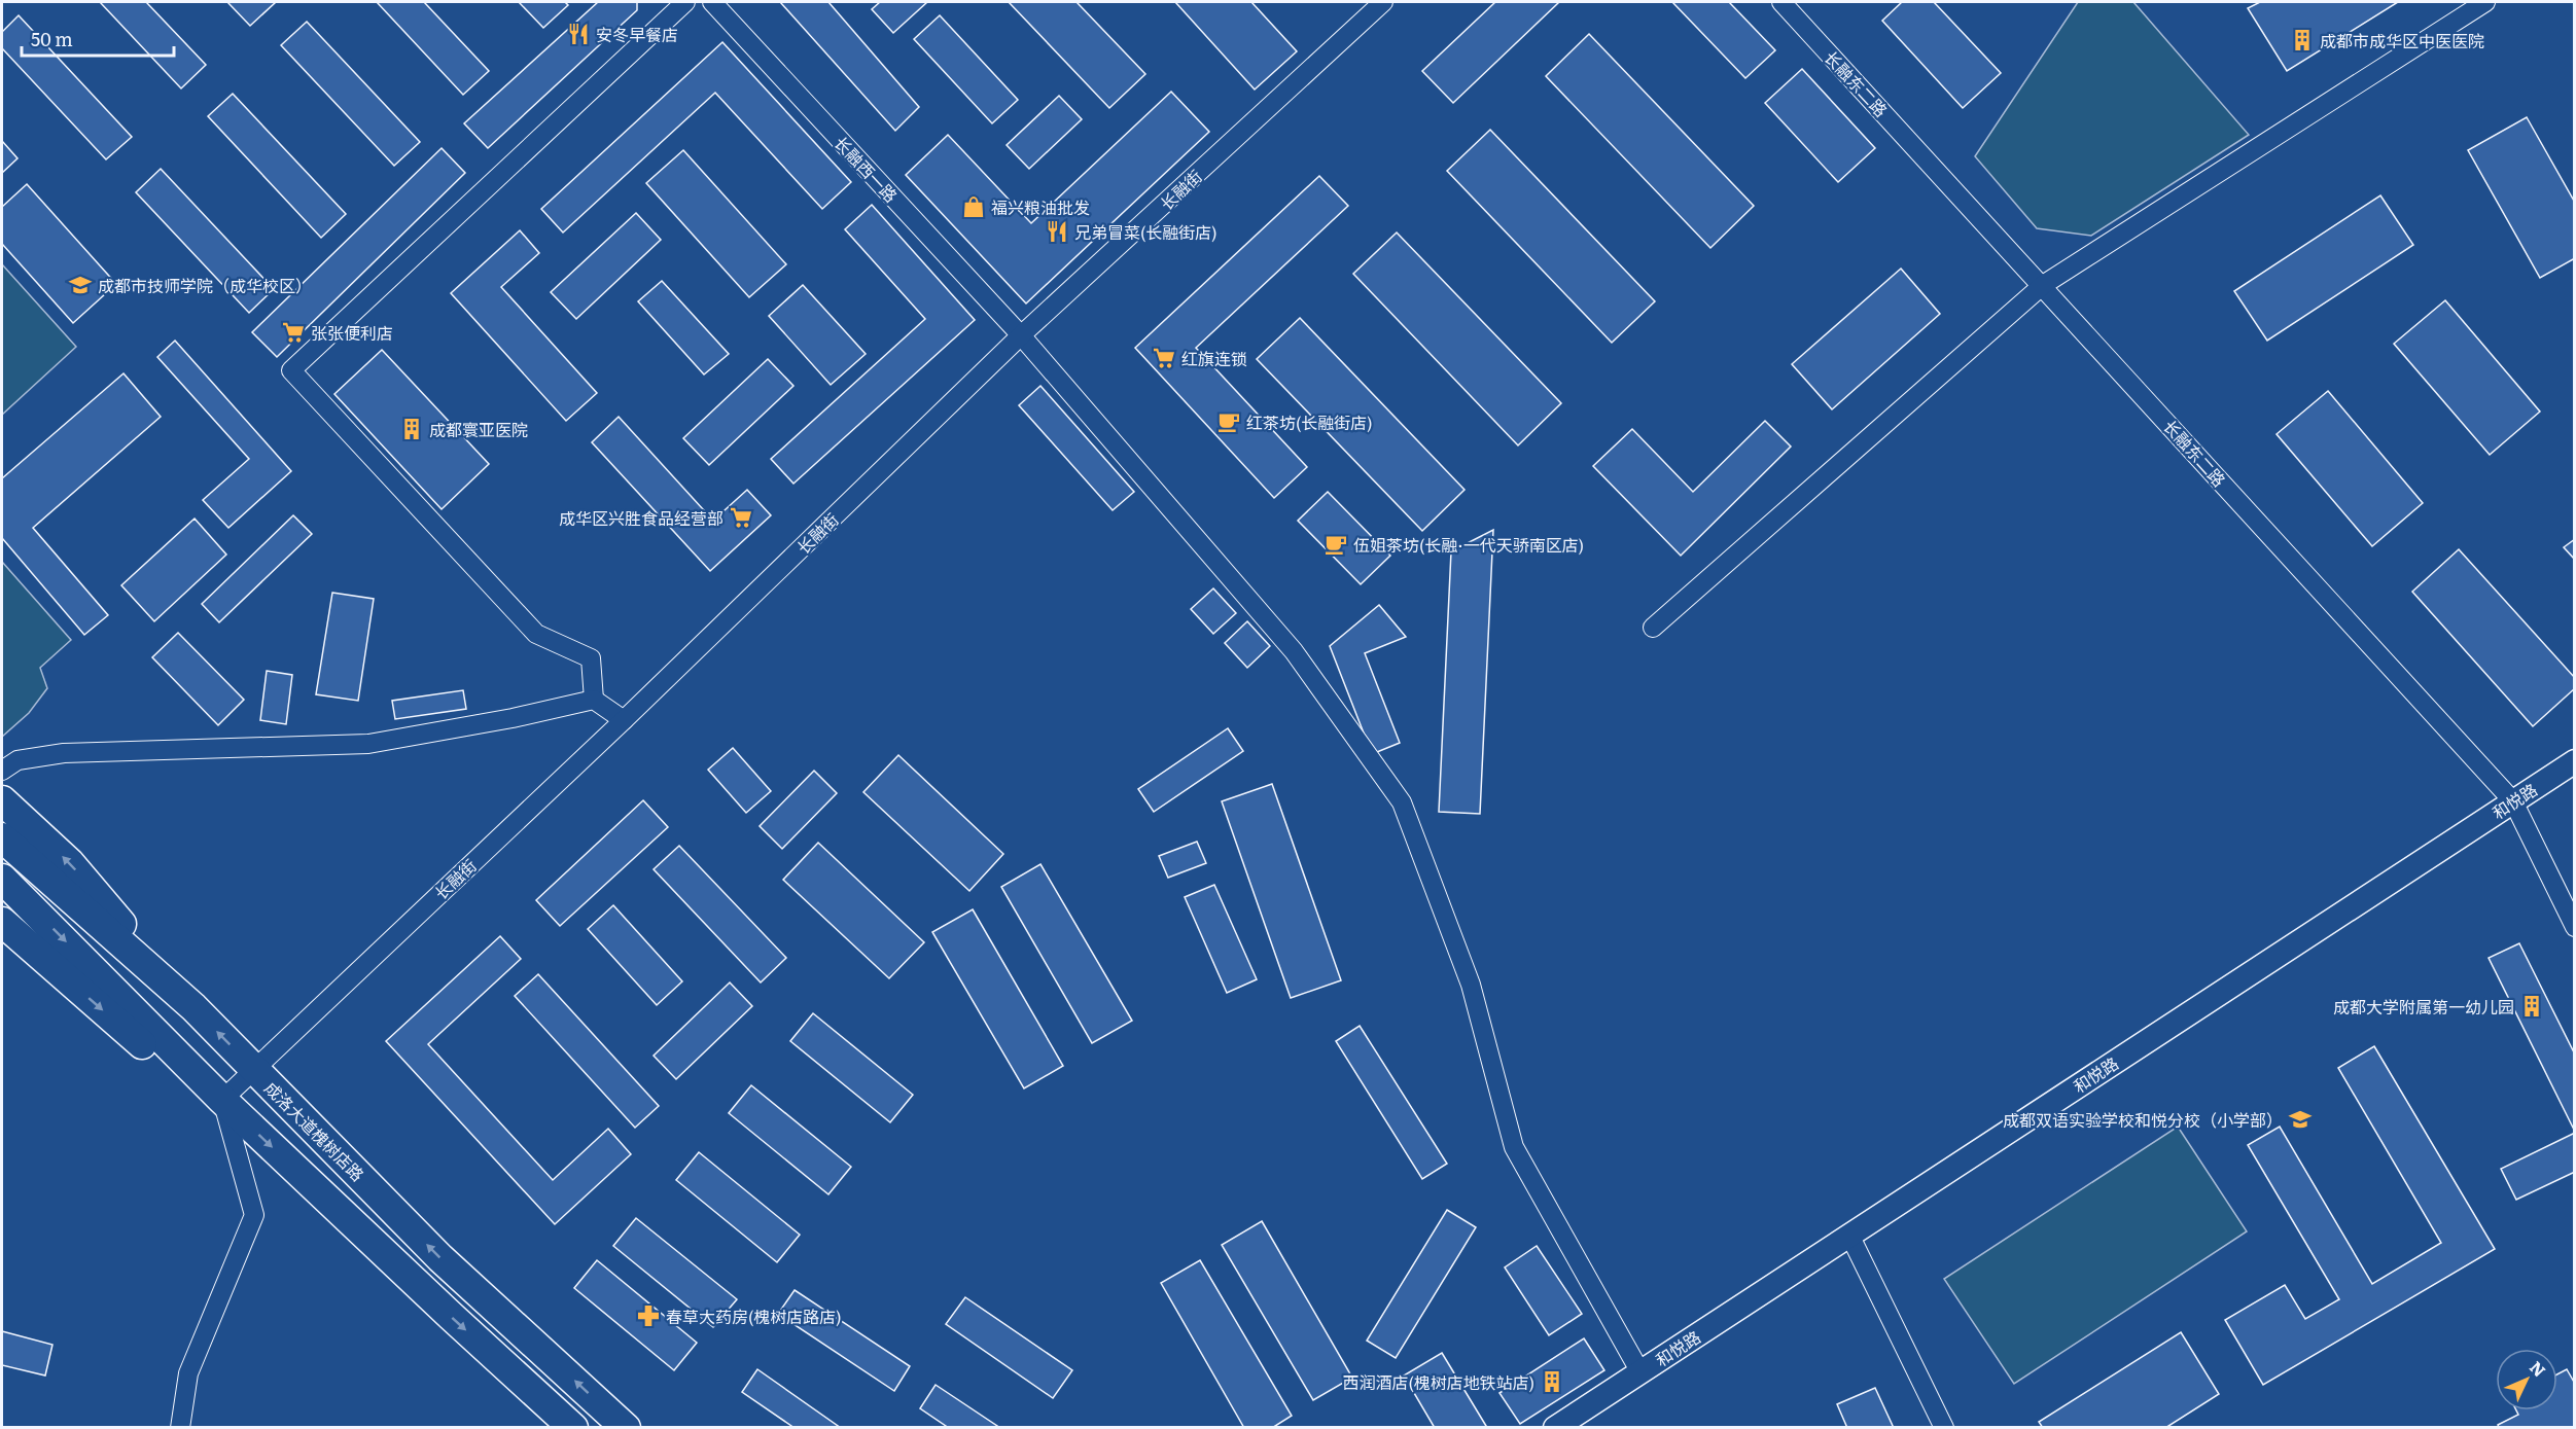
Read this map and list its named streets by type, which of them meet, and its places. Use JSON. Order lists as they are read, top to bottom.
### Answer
{
  "streets": {
    "main road": ["成洛大道槐树店路"],
    "street": [
      "长融东二路",
      "长融西一路",
      "长融街",
      "和悦路"
    ]
  },
  "crossings": [
    ["长融东二路", "和悦路"],
    ["长融西一路", "长融街"],
    ["长融西一路", "和悦路"],
    ["长融街", "成洛大道槐树店路"]
  ],
  "places": {
    "restaurant": ["安冬早餐店", "兄弟冒菜(长融街店)"],
    "building": [
      "成都市成华区中医医院",
      "成都寰亚医院",
      "成都大学附属第一幼儿园",
      "西润酒店(槐树店地铁站店)"
    ],
    "shop": ["福兴粮油批发"],
    "school or university": ["成都市技师学院（成华校区）", "成都双语实验学校和悦分校（小学部）"],
    "supermarket": ["张张便利店", "红旗连锁", "成华区兴胜食品经营部"],
    "cafe": ["红茶坊(长融街店)", "伍姐茶坊(长融·一代天骄南区店)"],
    "pharmacy": ["春草大药房(槐树店路店)"]
  },
  "scale_bar": "50 m",
  "north": "top right"
}
